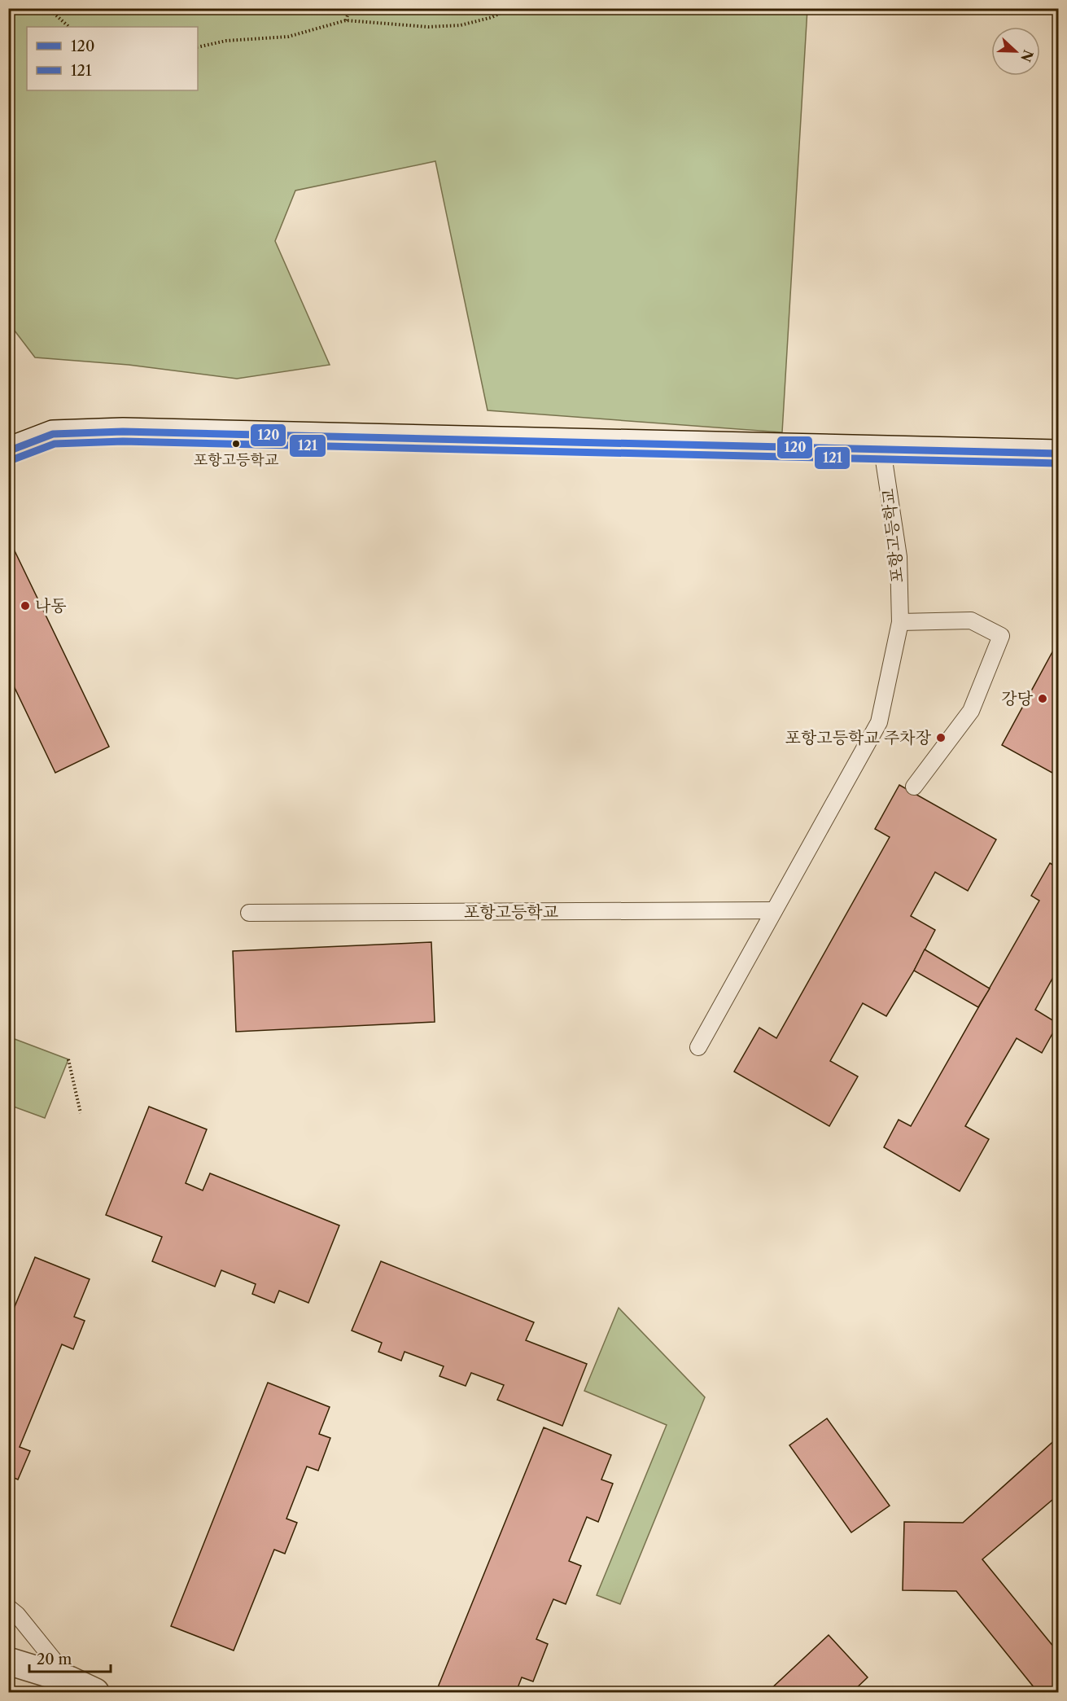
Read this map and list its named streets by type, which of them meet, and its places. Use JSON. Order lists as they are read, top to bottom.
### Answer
{
  "streets": {
    "lane": ["포항고등학교"]
  },
  "places": [
    "포항고등학교",
    "나동",
    "강당",
    "포항고등학교 주차장"
  ],
  "lines": ["transit line 120", "transit line 121"],
  "legend": ["120", "121"],
  "scale_bar": "20 m",
  "north": "right"
}
